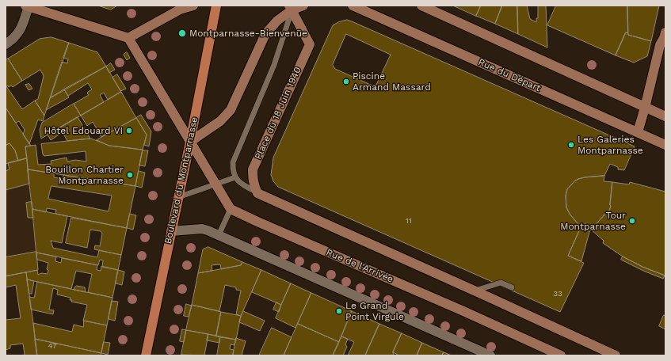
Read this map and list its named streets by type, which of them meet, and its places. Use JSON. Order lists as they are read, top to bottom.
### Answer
{
  "streets": {
    "main road": [
      "Rue du Départ",
      "Place du 18 Juin 1940",
      "Boulevard du Montparnasse",
      "Rue de l'Arrivée"
    ]
  },
  "places": [
    "Montparnasse-Bienvenüe",
    "Piscine Armand Massard",
    "Hôtel Edouard VI",
    "Les Galeries Montparnasse",
    "Bouillon Chartier Montparnasse",
    "Tour Montparnasse",
    "Le Grand Point Virgule"
  ],
  "house_numbers": ["11", "33", "47"]
}
